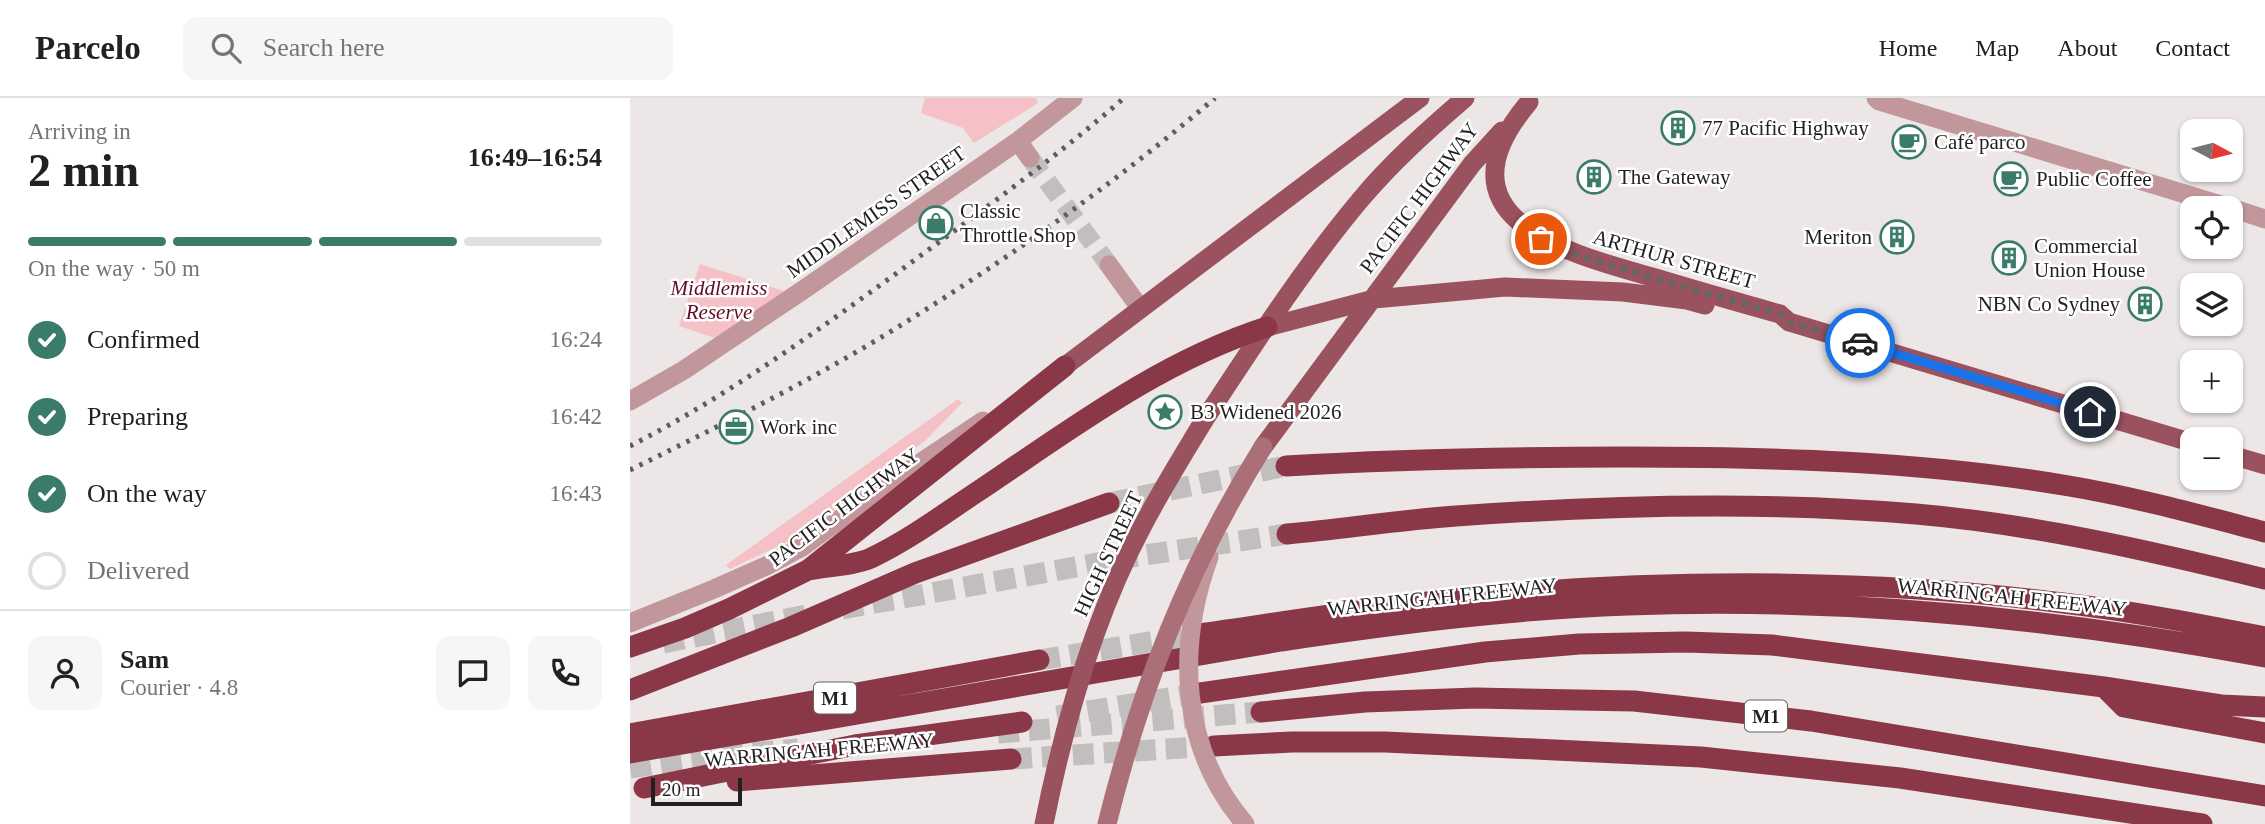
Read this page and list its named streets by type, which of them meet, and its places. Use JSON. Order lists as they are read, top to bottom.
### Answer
{
  "streets": {
    "highway": ["PACIFIC HIGHWAY", "WARRINGAH FREEWAY", "M1"],
    "main road": ["ARTHUR STREET", "HIGH STREET"],
    "street": ["MIDDLEMISS STREET"]
  },
  "crossings": [
    ["PACIFIC HIGHWAY", "ARTHUR STREET"],
    ["PACIFIC HIGHWAY", "HIGH STREET"],
    ["ARTHUR STREET", "HIGH STREET"]
  ],
  "parks": ["Middlemiss Reserve"],
  "places": {
    "building": [
      "77 Pacific Highway",
      "The Gateway",
      "Meriton",
      "Commercial Union House",
      "NBN Co Sydney"
    ],
    "cafe": ["Café parco", "Public Coffee"],
    "shop": ["Classic Throttle Shop"],
    "place": ["B3 Widened 2026"],
    "office": ["Work inc"]
  },
  "scale_bar": "20 m",
  "north": "right",
  "page": {
    "header": "Parcelo",
    "search": "Search here",
    "nav": [
      "Home",
      "Map",
      "About",
      "Contact"
    ],
    "heading": ["2 min", "Arriving in", "16:49–16:54"],
    "panel": ["Sam", "Courier · 4.8"],
    "map_buttons": ["+", "−"],
    "bar": "On the way · 50 m",
    "list": [
      ["Confirmed", "16:24"],
      ["Preparing", "16:42"],
      ["On the way", "16:43"],
      "Delivered"
    ],
    "scale": "20 m"
  }
}
